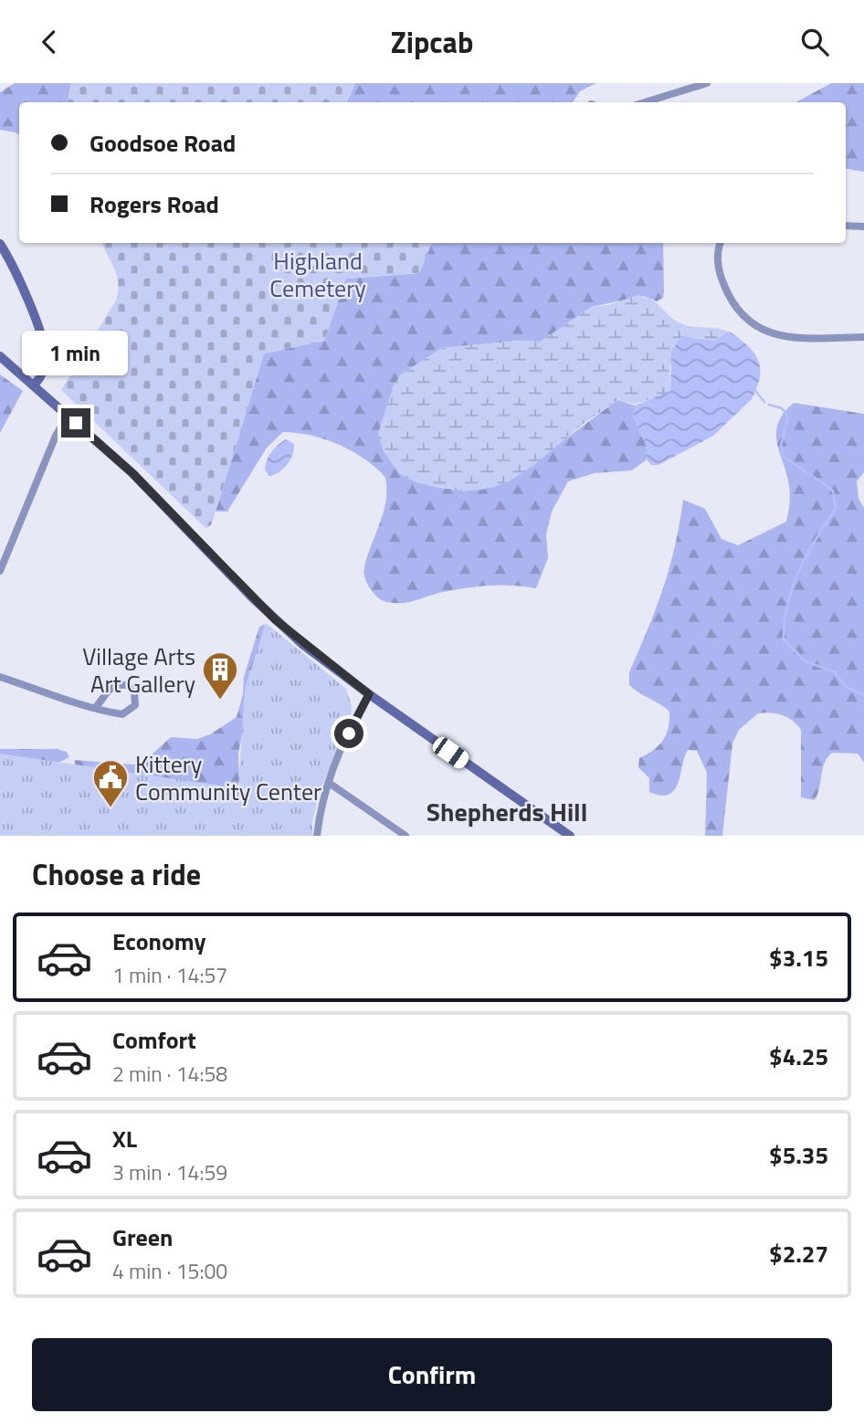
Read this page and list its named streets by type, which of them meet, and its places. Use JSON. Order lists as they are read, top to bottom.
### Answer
{
  "districts": ["Shepherds Hill"],
  "parks": ["Highland Cemetery"],
  "places": {
    "building": ["Village Arts Art Gallery"],
    "public building": ["Kittery Community Center"]
  },
  "page": {
    "header": "Zipcab",
    "banner": ["Goodsoe Road", "Rogers Road"],
    "bubble": "1 min",
    "heading": "Choose a ride",
    "list": [
      {
        "name": "Economy",
        "note": "1 min · 14:57",
        "value": "$3.15"
      },
      {
        "name": "Comfort",
        "note": "2 min · 14:58",
        "value": "$4.25"
      },
      {
        "name": "XL",
        "note": "3 min · 14:59",
        "value": "$5.35"
      },
      {
        "name": "Green",
        "note": "4 min · 15:00",
        "value": "$2.27"
      }
    ],
    "buttons": "Confirm"
  }
}
